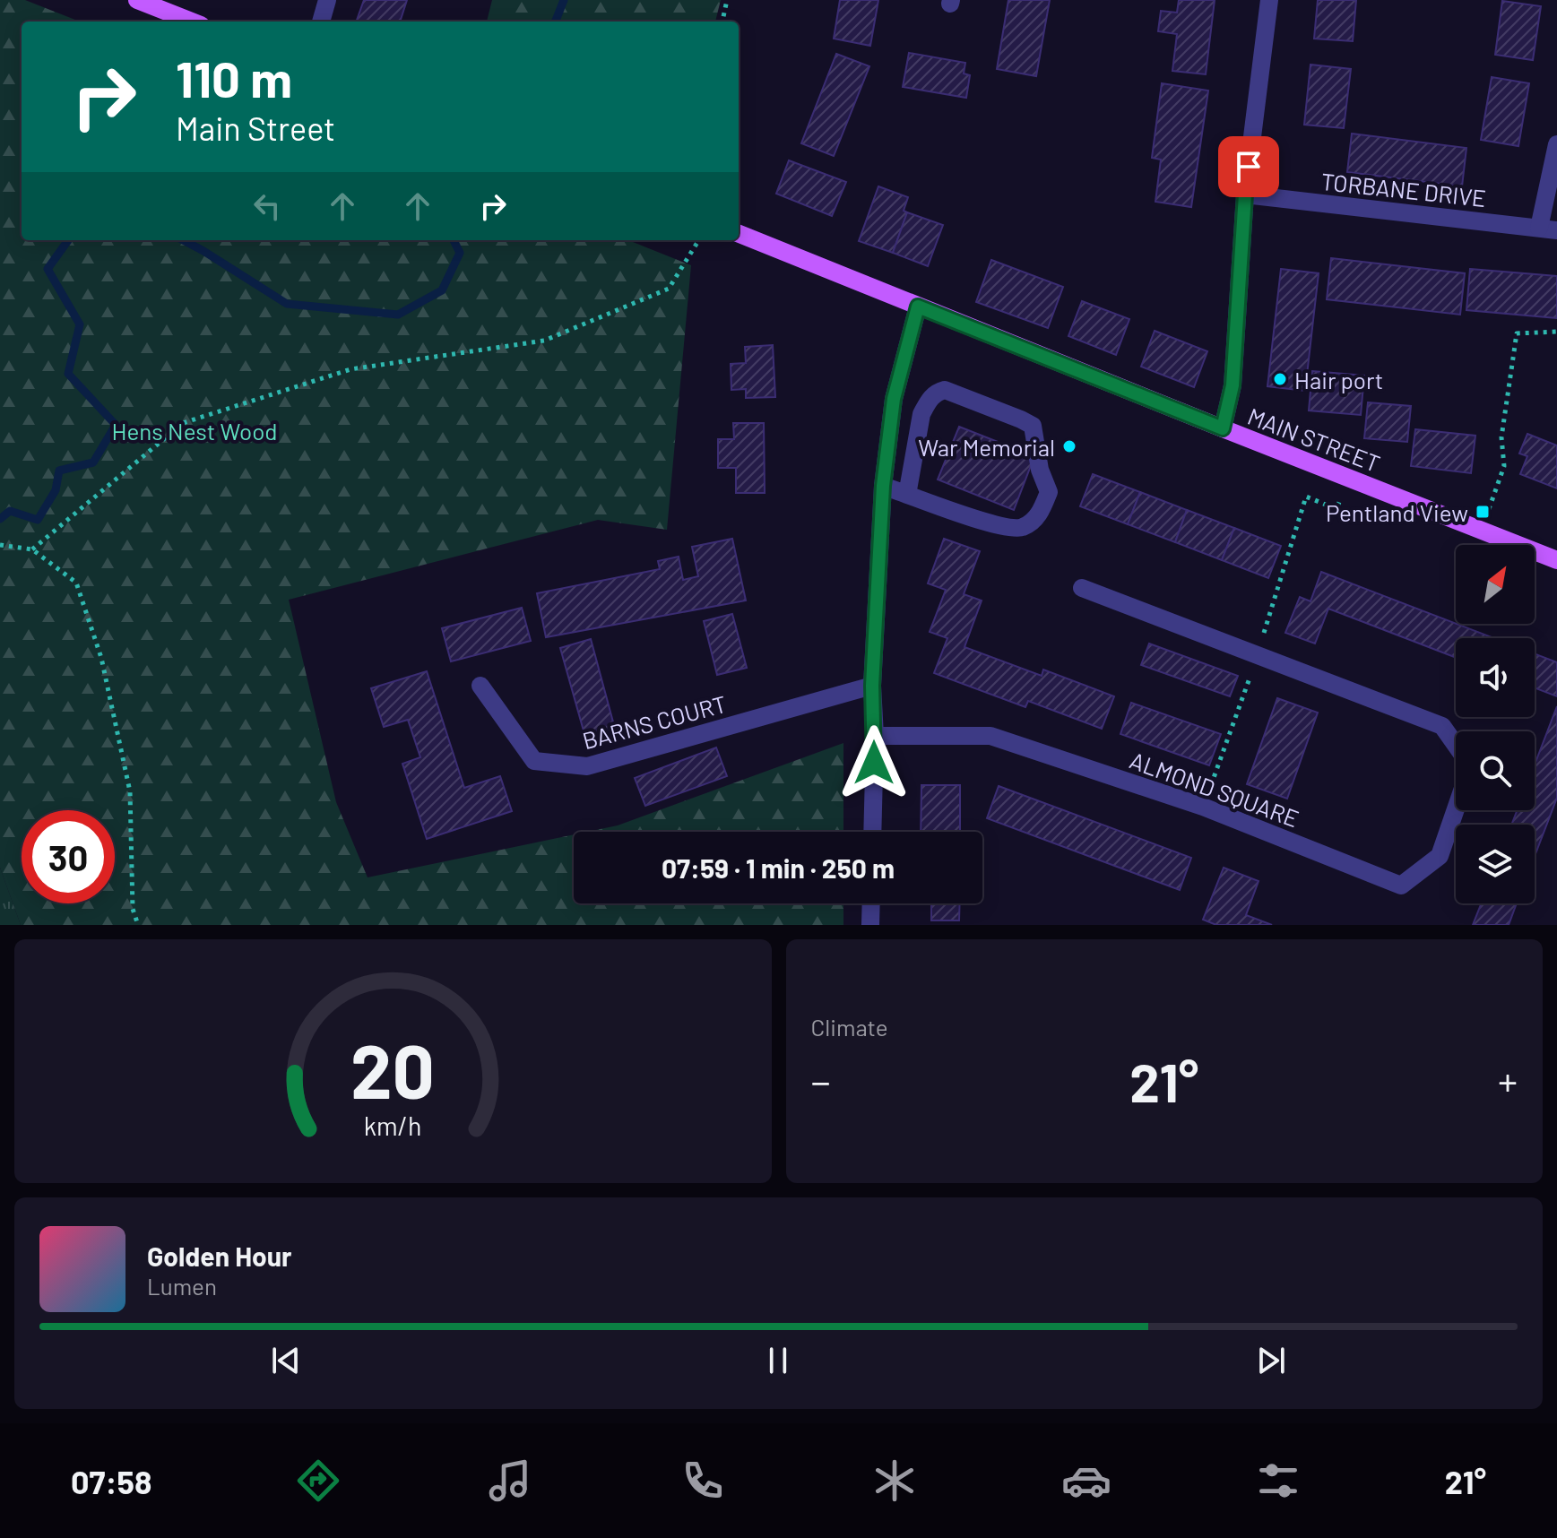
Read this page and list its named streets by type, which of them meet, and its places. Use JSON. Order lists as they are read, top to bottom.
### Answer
{
  "streets": {
    "main road": ["MAIN STREET"],
    "street": ["TORBANE DRIVE", "BARNS COURT", "ALMOND SQUARE"]
  },
  "parks": ["Hens Nest Wood"],
  "places": {
    "other": ["Hair port", "War Memorial"],
    "transit": ["Pentland View"]
  },
  "north": "top right",
  "page": {
    "turn": ["110 m", "Main Street"],
    "limit": "30",
    "trip": "07:59 · 1 min · 250 m",
    "tile": "Climate",
    "heat": ["−", "21°", "+"],
    "song": ["Golden Hour", "Lumen"],
    "tabs": ["07:58", "21°"],
    "gauge": ["20", "km/h"]
  }
}
